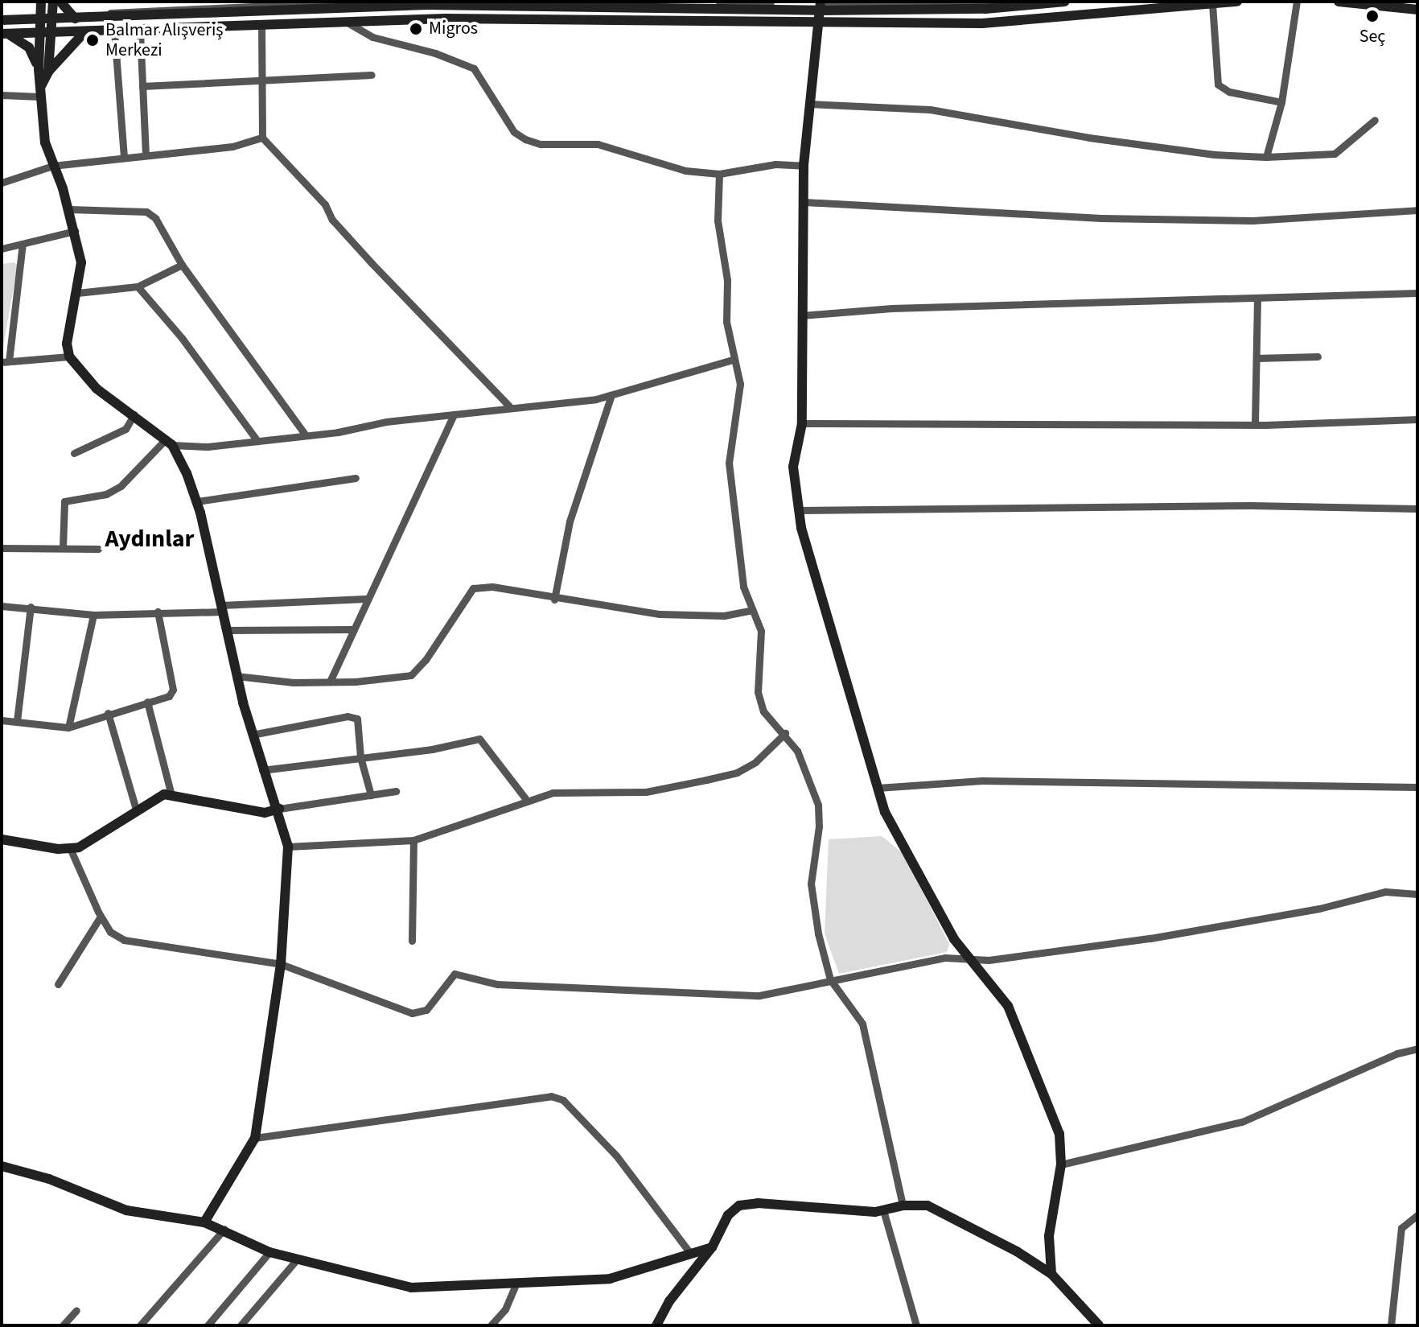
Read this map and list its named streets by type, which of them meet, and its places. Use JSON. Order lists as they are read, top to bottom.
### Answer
{
  "districts": ["Aydınlar"],
  "places": ["Seç", "Migros", "Balmar Alışveriş Merkezi"]
}
